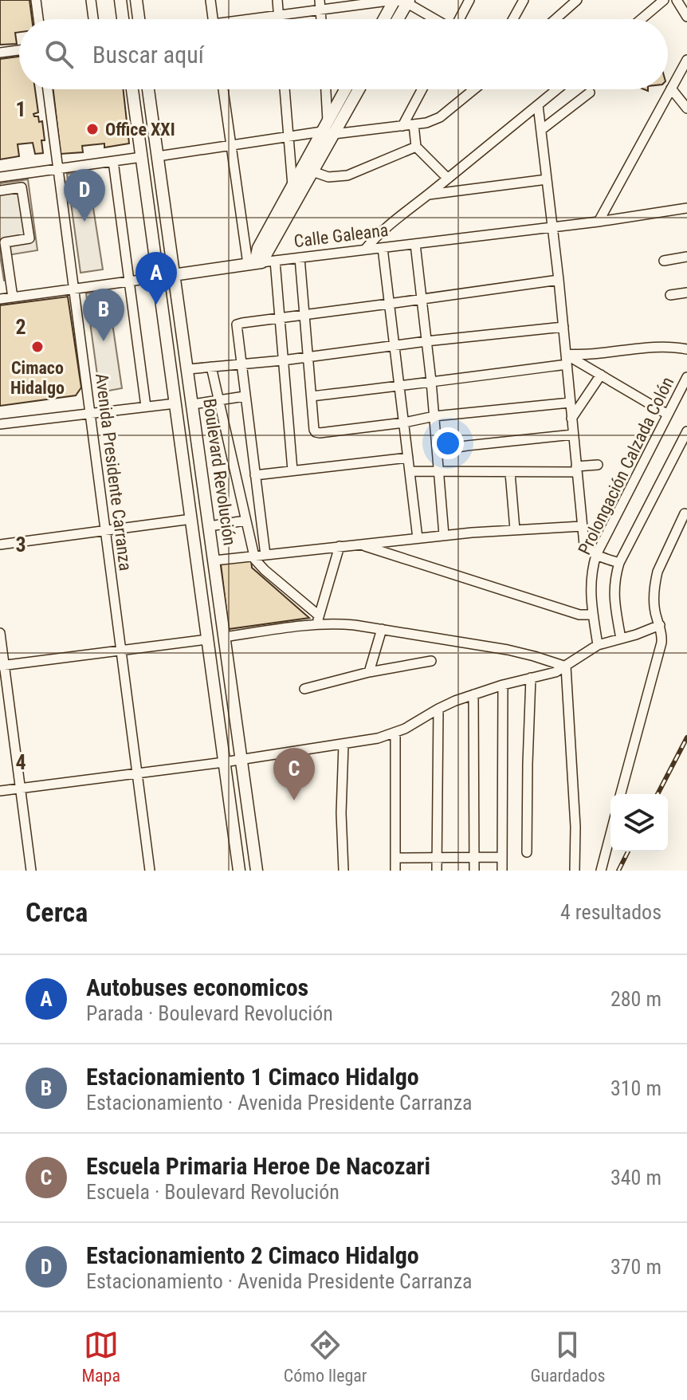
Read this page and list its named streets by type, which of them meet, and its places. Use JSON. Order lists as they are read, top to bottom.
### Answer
{
  "streets": {
    "main road": ["Calle Galeana", "Boulevard Revolución"],
    "street": ["Prolongación Calzada Colón", "Avenida Presidente Carranza"]
  },
  "crossings": [
    ["Calle Galeana", "Avenida Presidente Carranza"],
    ["Calle Galeana", "Boulevard Revolución"]
  ],
  "places": ["Office XXI", "Cimaco Hidalgo"],
  "page": {
    "search": "Buscar aquí",
    "pins": [
      "D",
      "A",
      "B",
      "C"
    ],
    "heading": ["Cerca", "4 resultados"],
    "list": [
      {
        "mark": "A",
        "name": "Autobuses economicos",
        "note": "Parada · Boulevard Revolución",
        "value": "280 m"
      },
      {
        "mark": "B",
        "name": "Estacionamiento 1 Cimaco Hidalgo",
        "note": "Estacionamiento · Avenida Presidente Carranza",
        "value": "310 m"
      },
      {
        "mark": "C",
        "name": "Escuela Primaria Heroe De Nacozari",
        "note": "Escuela · Boulevard Revolución",
        "value": "340 m"
      },
      {
        "mark": "D",
        "name": "Estacionamiento 2 Cimaco Hidalgo",
        "note": "Estacionamiento · Avenida Presidente Carranza",
        "value": "370 m"
      }
    ],
    "nav": ["Mapa", "Cómo llegar", "Guardados"]
  },
  "grid": {
    "rows": [
      "1",
      "2",
      "3",
      "4"
    ]
  }
}
